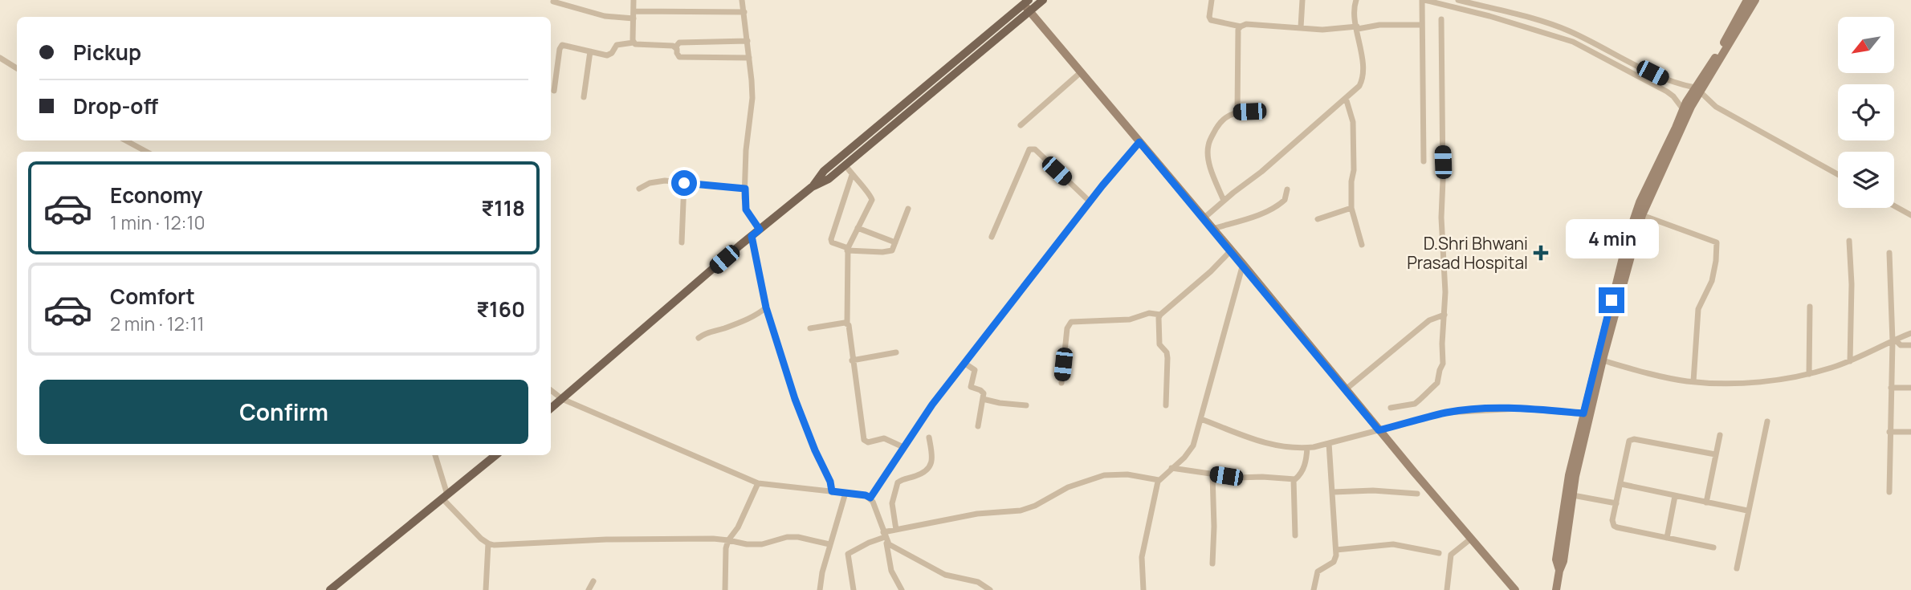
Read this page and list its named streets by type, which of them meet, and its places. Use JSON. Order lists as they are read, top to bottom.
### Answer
{
  "places": {
    "health": ["D.Shri Bhwani Prasad Hospital"]
  },
  "north": "bottom left",
  "page": {
    "banner": ["Pickup", "Drop-off"],
    "list": [
      {
        "name": "Economy",
        "note": "1 min · 12:10",
        "value": "₹118"
      },
      {
        "name": "Comfort",
        "note": "2 min · 12:11",
        "value": "₹160"
      }
    ],
    "bubble": "4 min",
    "buttons": "Confirm"
  }
}
